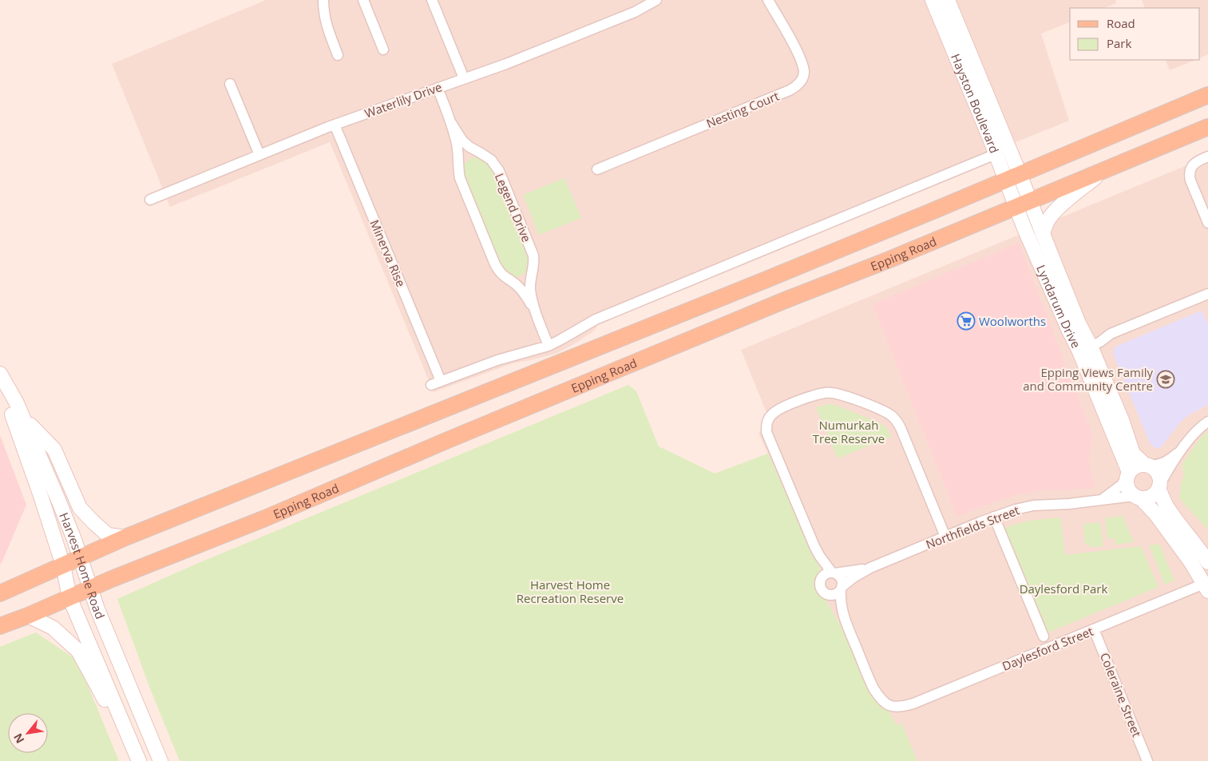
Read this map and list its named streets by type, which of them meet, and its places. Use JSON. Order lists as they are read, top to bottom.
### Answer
{
  "streets": {
    "main road": ["Epping Road"],
    "street": [
      "Waterlily Drive",
      "Hayston Boulevard",
      "Nesting Court",
      "Legend Drive",
      "Minerva Rise",
      "Lyndarum Drive",
      "Northfields Street",
      "Harvest Home Road",
      "Daylesford Street",
      "Coleraine Street"
    ]
  },
  "crossings": [
    ["Waterlily Drive", "Legend Drive"],
    ["Waterlily Drive", "Minerva Rise"],
    ["Hayston Boulevard", "Epping Road"],
    ["Hayston Boulevard", "Lyndarum Drive"],
    ["Epping Road", "Lyndarum Drive"],
    ["Epping Road", "Harvest Home Road"],
    ["Lyndarum Drive", "Northfields Street"],
    ["Daylesford Street", "Coleraine Street"]
  ],
  "parks": ["Numurkah Tree Reserve", "Harvest Home Recreation Reserve", "Daylesford Park"],
  "places": {
    "supermarket": ["Woolworths"],
    "school or university": ["Epping Views Family and Community Centre"]
  },
  "legend": ["Road", "Park"],
  "north": "bottom left"
}
